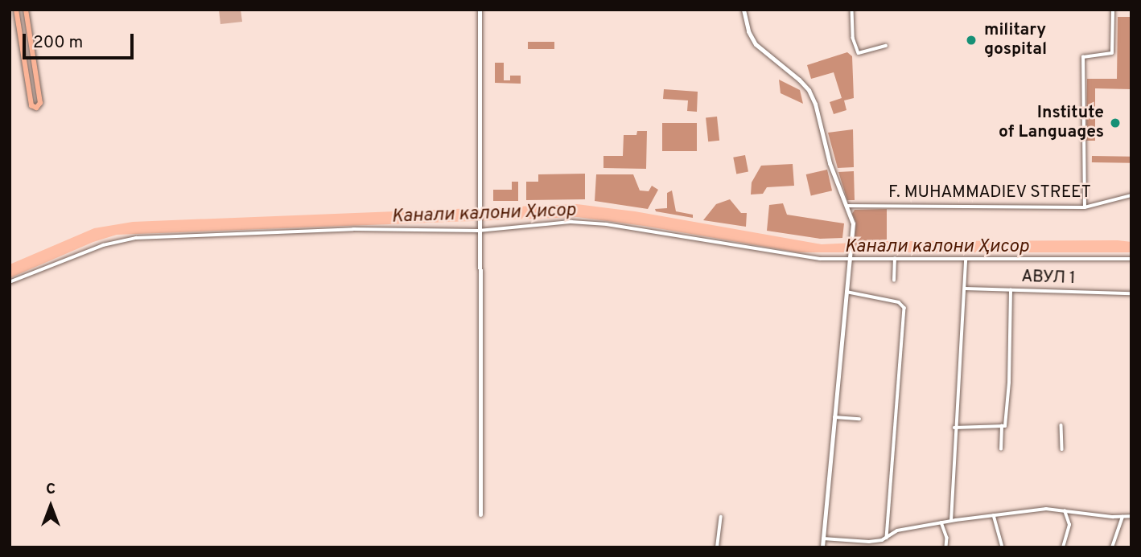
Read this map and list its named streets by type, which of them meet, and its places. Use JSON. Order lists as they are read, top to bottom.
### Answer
{
  "streets": {
    "street": ["F. MUHAMMADIEV STREET", "АВУЛ 1"]
  },
  "water": ["Канали калони Ҳисор"],
  "places": ["military gospital", "Institute of Languages"],
  "scale_bar": "200 m",
  "north": "top"
}
